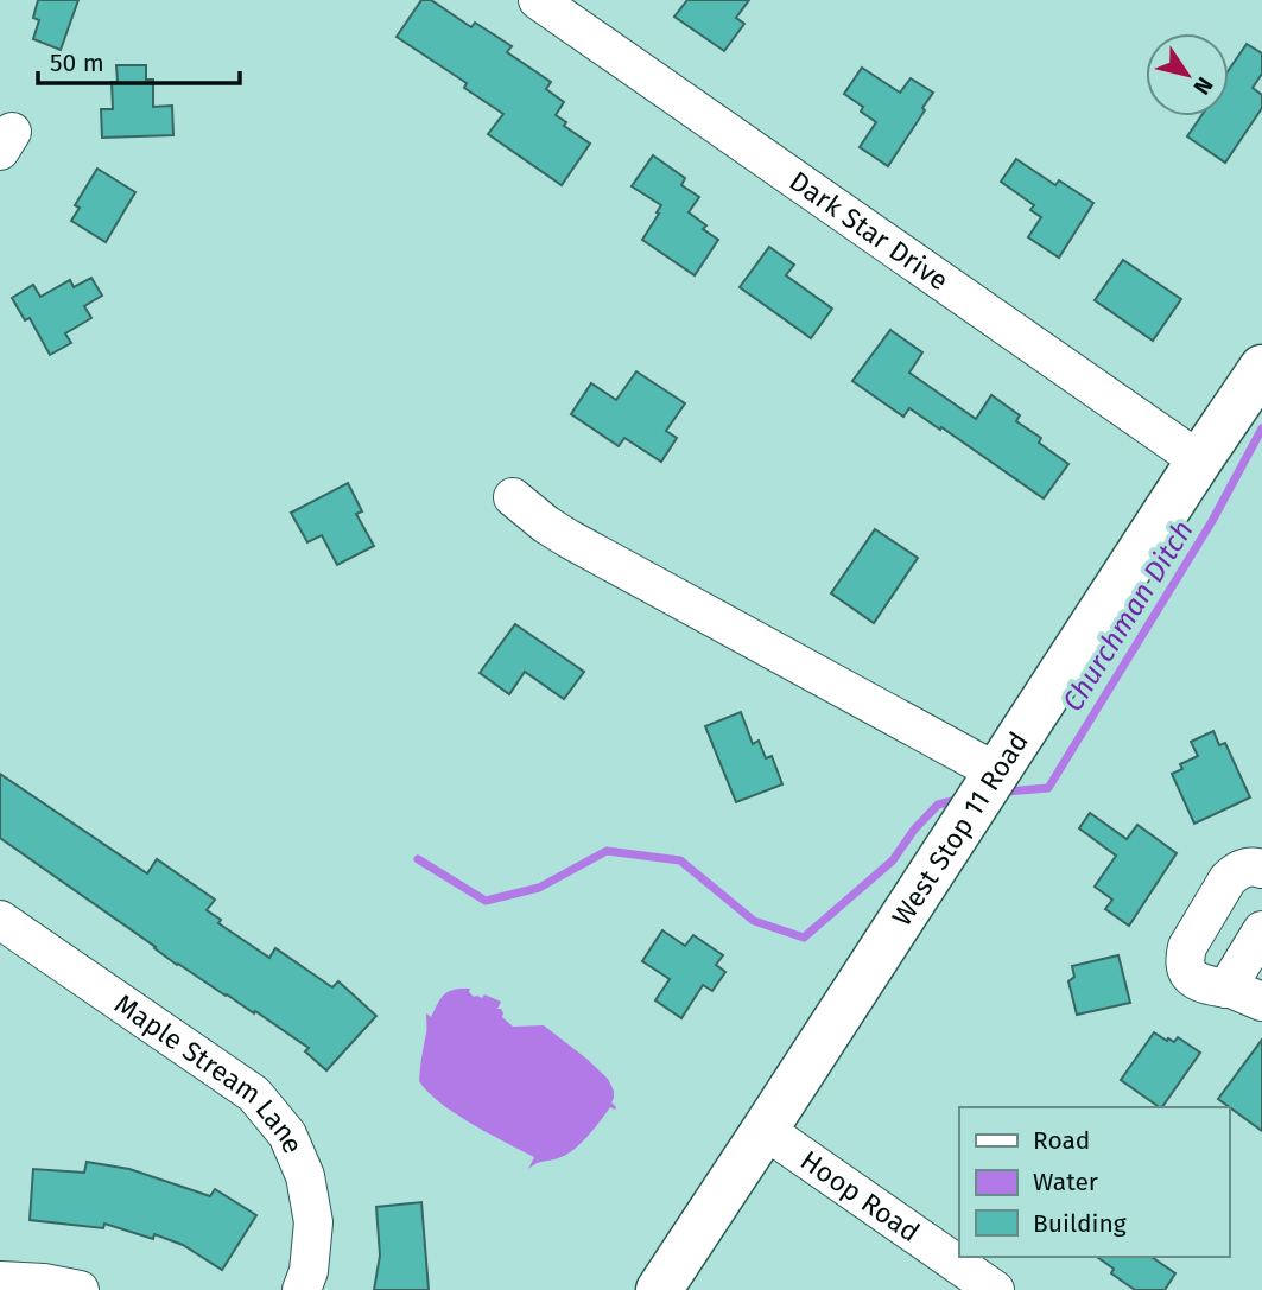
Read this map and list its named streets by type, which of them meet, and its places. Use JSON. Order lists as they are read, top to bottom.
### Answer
{
  "streets": {
    "main road": ["West Stop 11 Road"],
    "street": ["Dark Star Drive", "Maple Stream Lane", "Hoop Road"]
  },
  "crossings": [
    ["Dark Star Drive", "West Stop 11 Road"],
    ["West Stop 11 Road", "Hoop Road"]
  ],
  "water": ["Churchman Ditch"],
  "legend": ["Road", "Water", "Building"],
  "scale_bar": "50 m",
  "north": "bottom right"
}
